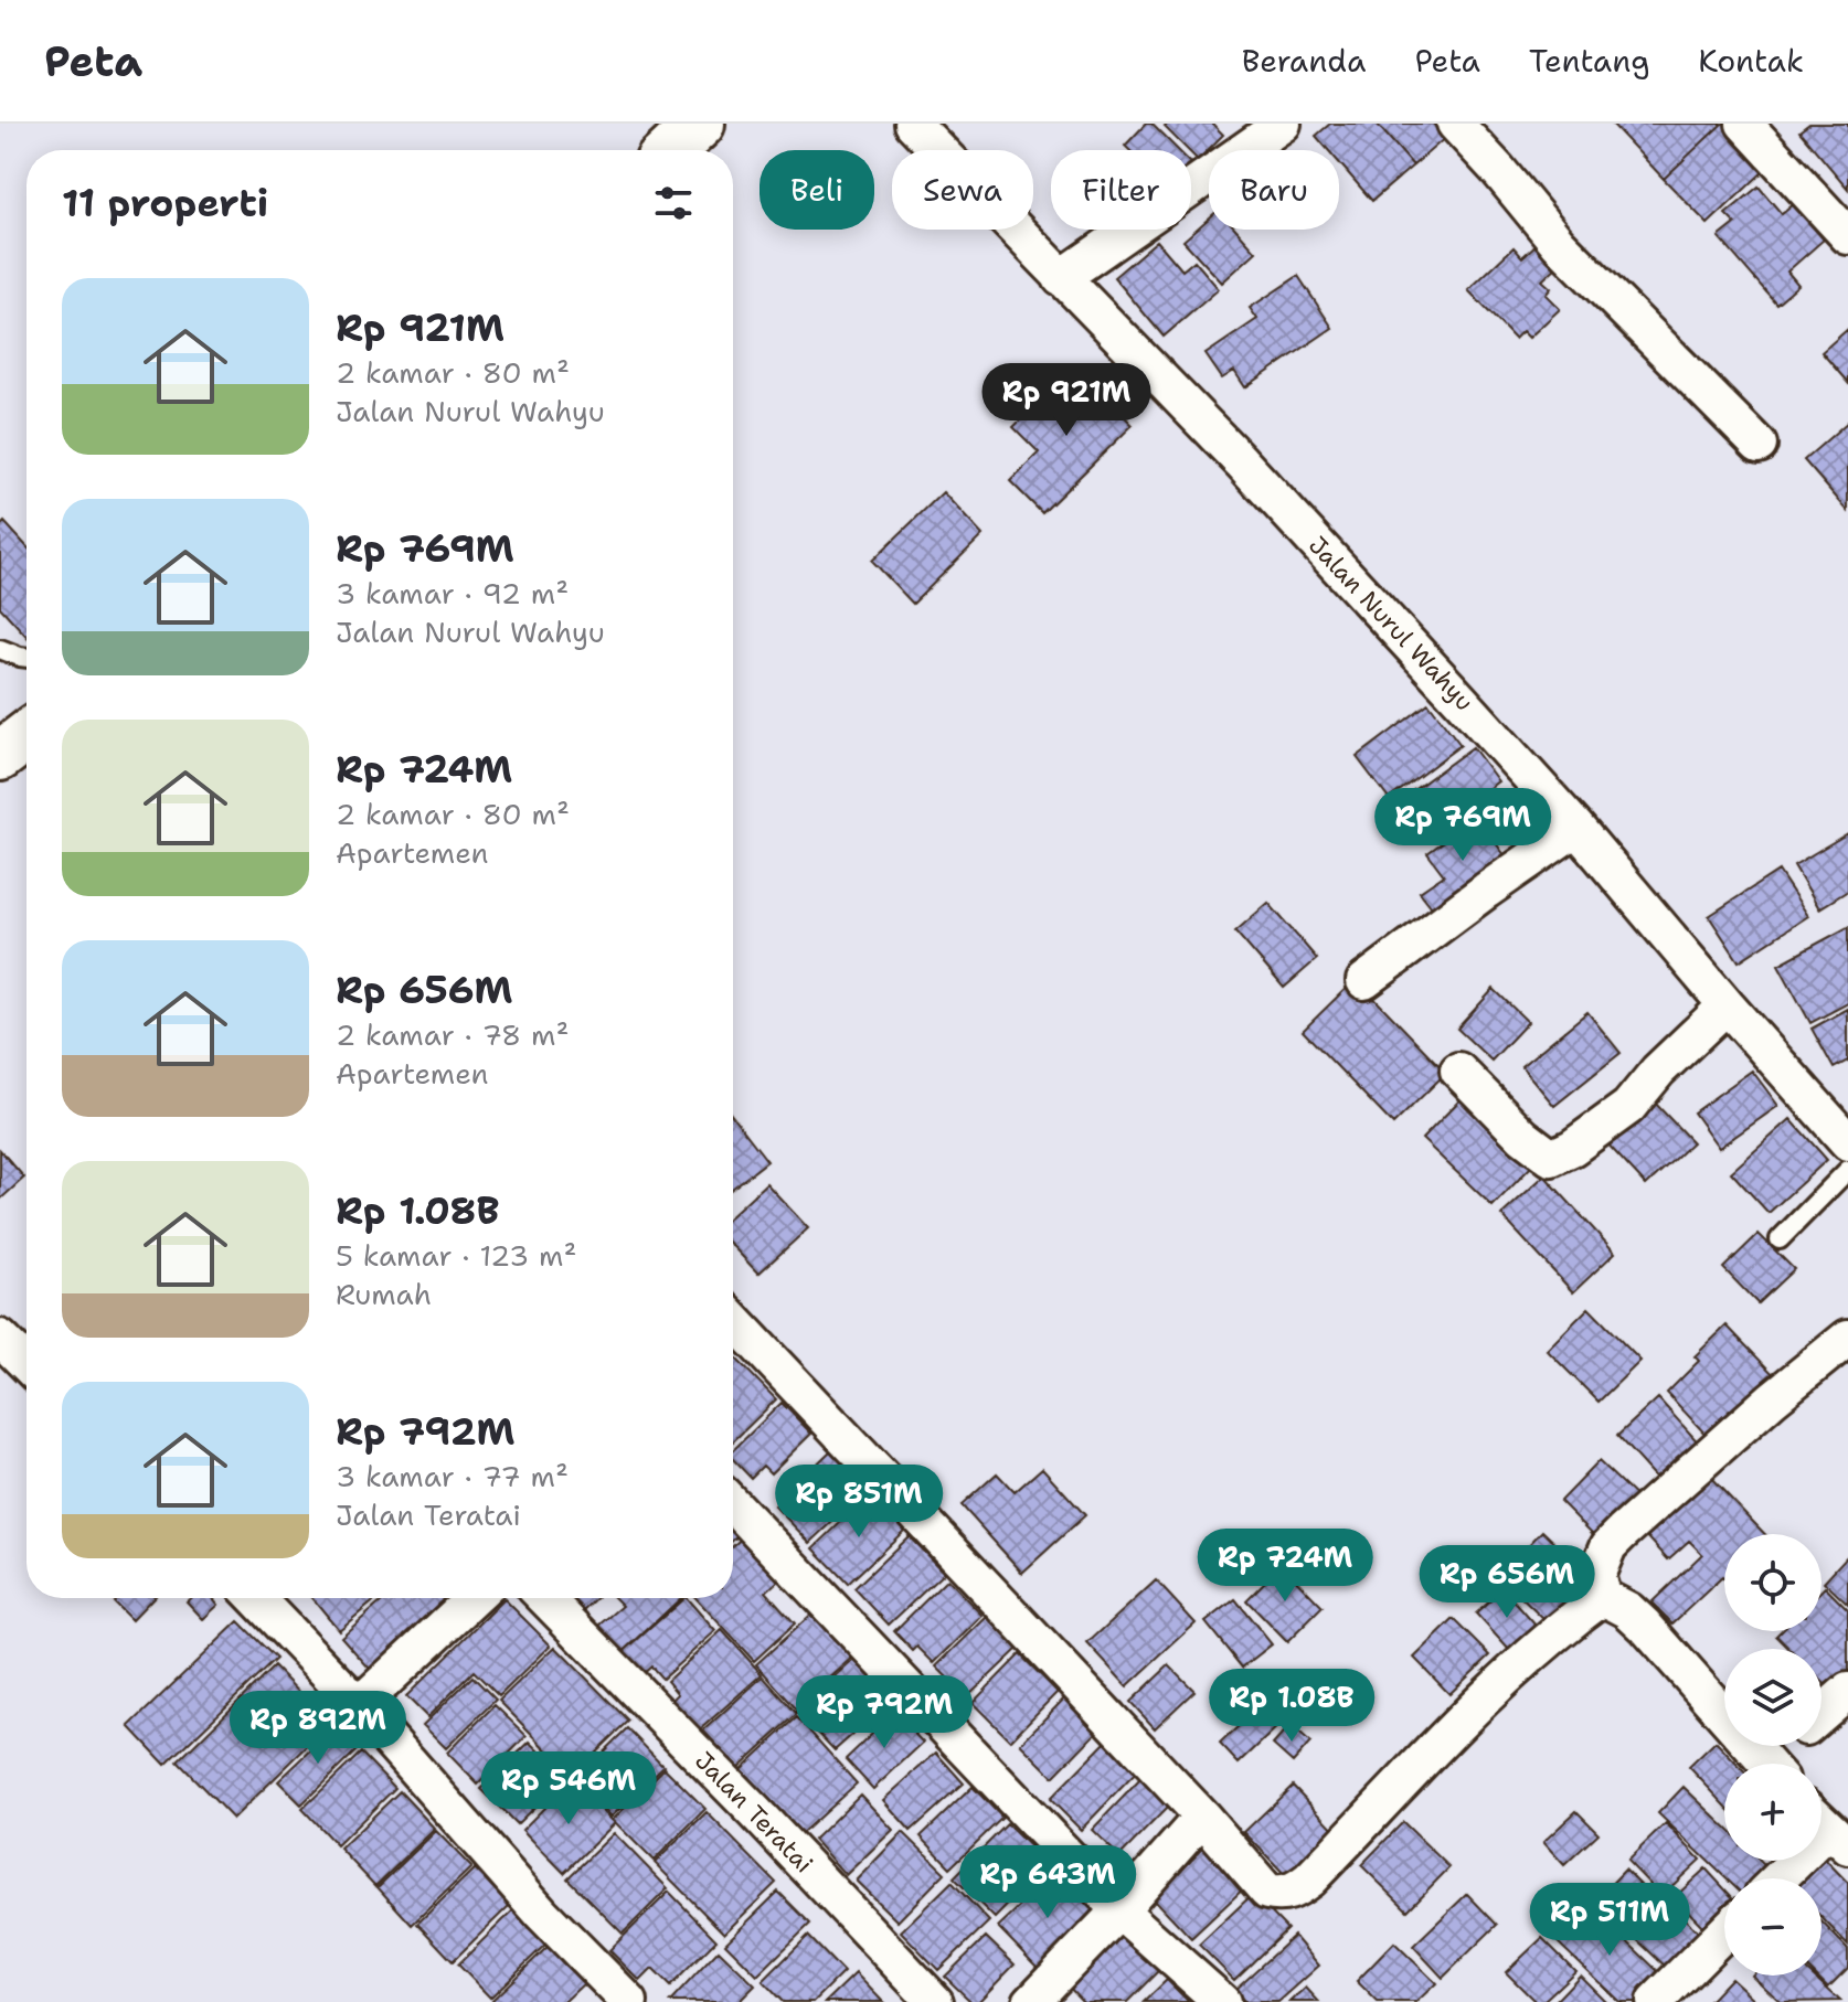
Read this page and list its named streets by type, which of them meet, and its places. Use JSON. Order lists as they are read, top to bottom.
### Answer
{
  "streets": {
    "street": ["Jalan Nurul Wahyu", "Jalan Teratai"]
  },
  "page": {
    "header": "Peta",
    "nav": [
      "Beranda",
      "Peta",
      "Tentang",
      "Kontak"
    ],
    "chip": [
      "Beli",
      "Sewa",
      "Filter",
      "Baru"
    ],
    "heading": "11 properti",
    "list": [
      {
        "name": "Rp 921M",
        "note": "2 kamar · 80 m² · Jalan Nurul Wahyu"
      },
      {
        "name": "Rp 769M",
        "note": "3 kamar · 92 m² · Jalan Nurul Wahyu"
      },
      {
        "name": "Rp 724M",
        "note": "2 kamar · 80 m² · Apartemen"
      },
      {
        "name": "Rp 656M",
        "note": "2 kamar · 78 m² · Apartemen"
      },
      {
        "name": "Rp 1.08B",
        "note": "5 kamar · 123 m² · Rumah"
      },
      {
        "name": "Rp 792M",
        "note": "3 kamar · 77 m² · Jalan Teratai"
      }
    ],
    "price": [
      "Rp 921M",
      "Rp 769M",
      "Rp 851M",
      "Rp 724M",
      "Rp 656M",
      "Rp 1.08B",
      "Rp 792M",
      "Rp 892M",
      "Rp 546M",
      "Rp 643M",
      "Rp 511M"
    ],
    "map_buttons": ["+", "−"]
  }
}
